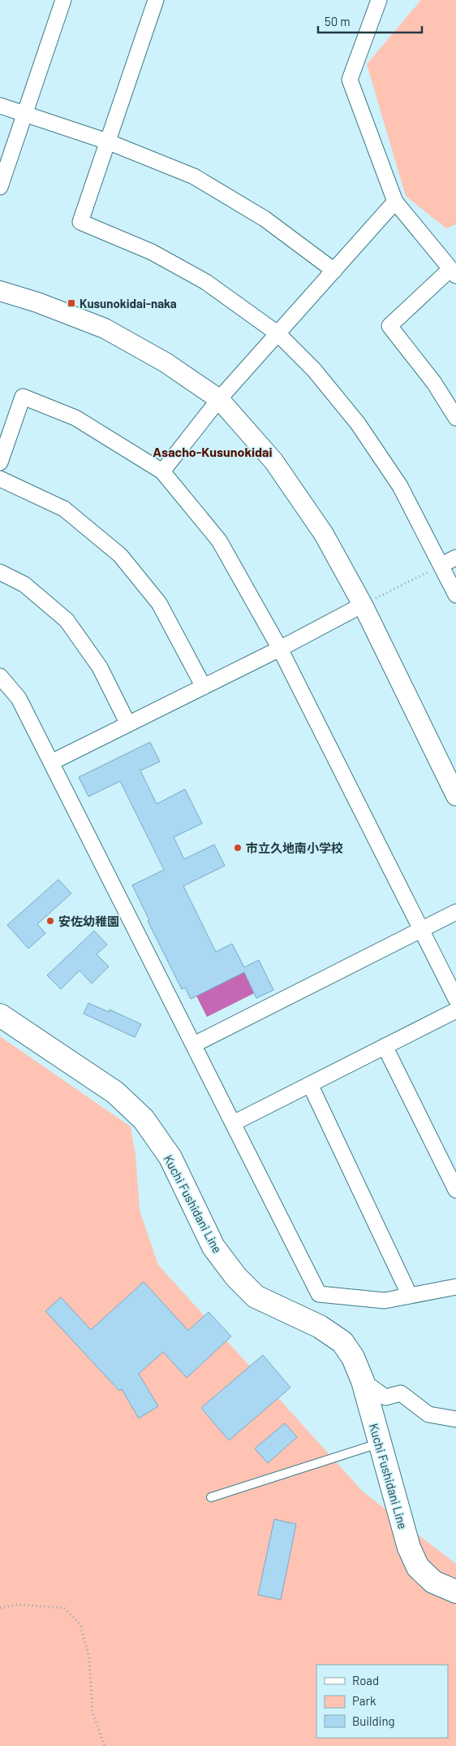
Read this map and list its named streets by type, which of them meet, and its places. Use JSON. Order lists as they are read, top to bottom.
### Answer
{
  "streets": {
    "main road": ["Kuchi Fushidani Line"]
  },
  "districts": ["Asacho-Kusunokidai"],
  "places": {
    "transit": ["Kusunokidai-naka"],
    "other": ["市立久地南小学校", "安佐幼稚園"]
  },
  "legend": ["Road", "Park", "Building"],
  "scale_bar": "50 m"
}
